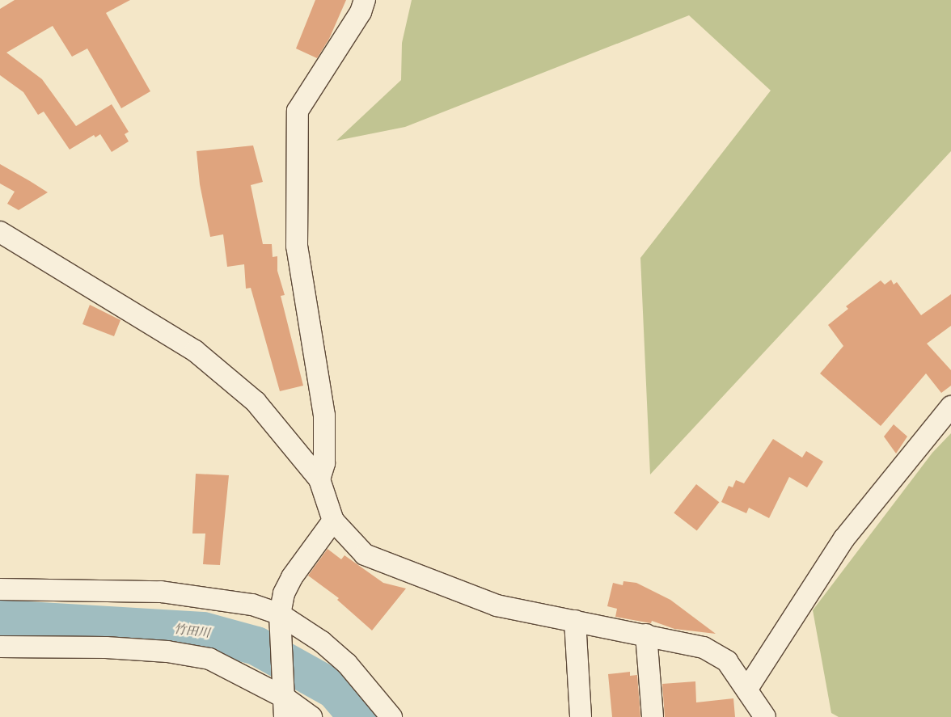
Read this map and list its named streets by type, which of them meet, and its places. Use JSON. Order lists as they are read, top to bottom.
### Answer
{
  "water": ["竹田川"]
}
